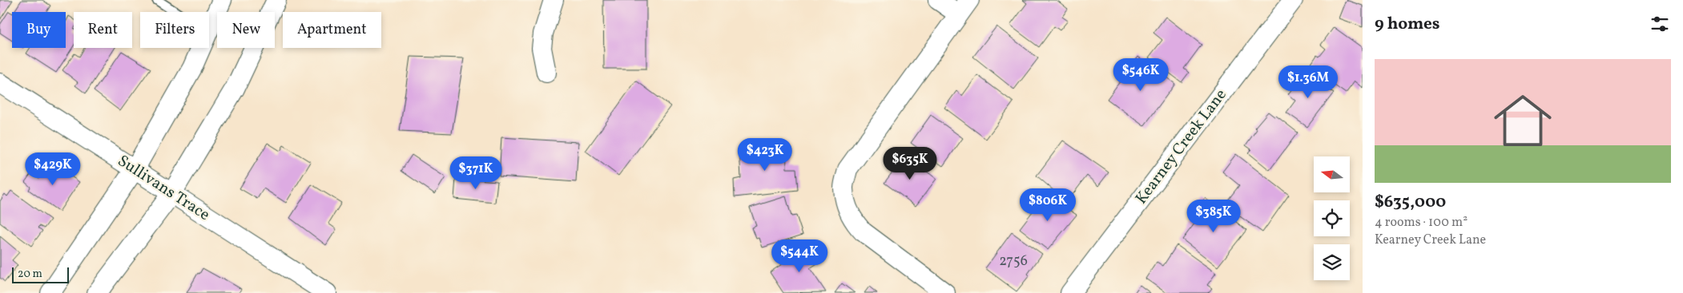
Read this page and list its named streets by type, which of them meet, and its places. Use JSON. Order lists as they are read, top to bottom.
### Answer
{
  "streets": {
    "street": ["Kearney Creek Lane", "Sullivans Trace"]
  },
  "house_numbers": ["2756"],
  "scale_bar": "20 m",
  "north": "left",
  "page": {
    "heading": "9 homes",
    "chip": [
      "Buy",
      "Rent",
      "Filters",
      "New",
      "Apartment"
    ],
    "list": [
      {
        "name": "$635,000",
        "note": "4 rooms · 100 m² · Kearney Creek Lane"
      }
    ],
    "price": [
      "$546K",
      "$1.36M",
      "$423K",
      "$635K",
      "$429K",
      "$371K",
      "$806K",
      "$385K",
      "$544K"
    ],
    "scale": "20 m"
  }
}
